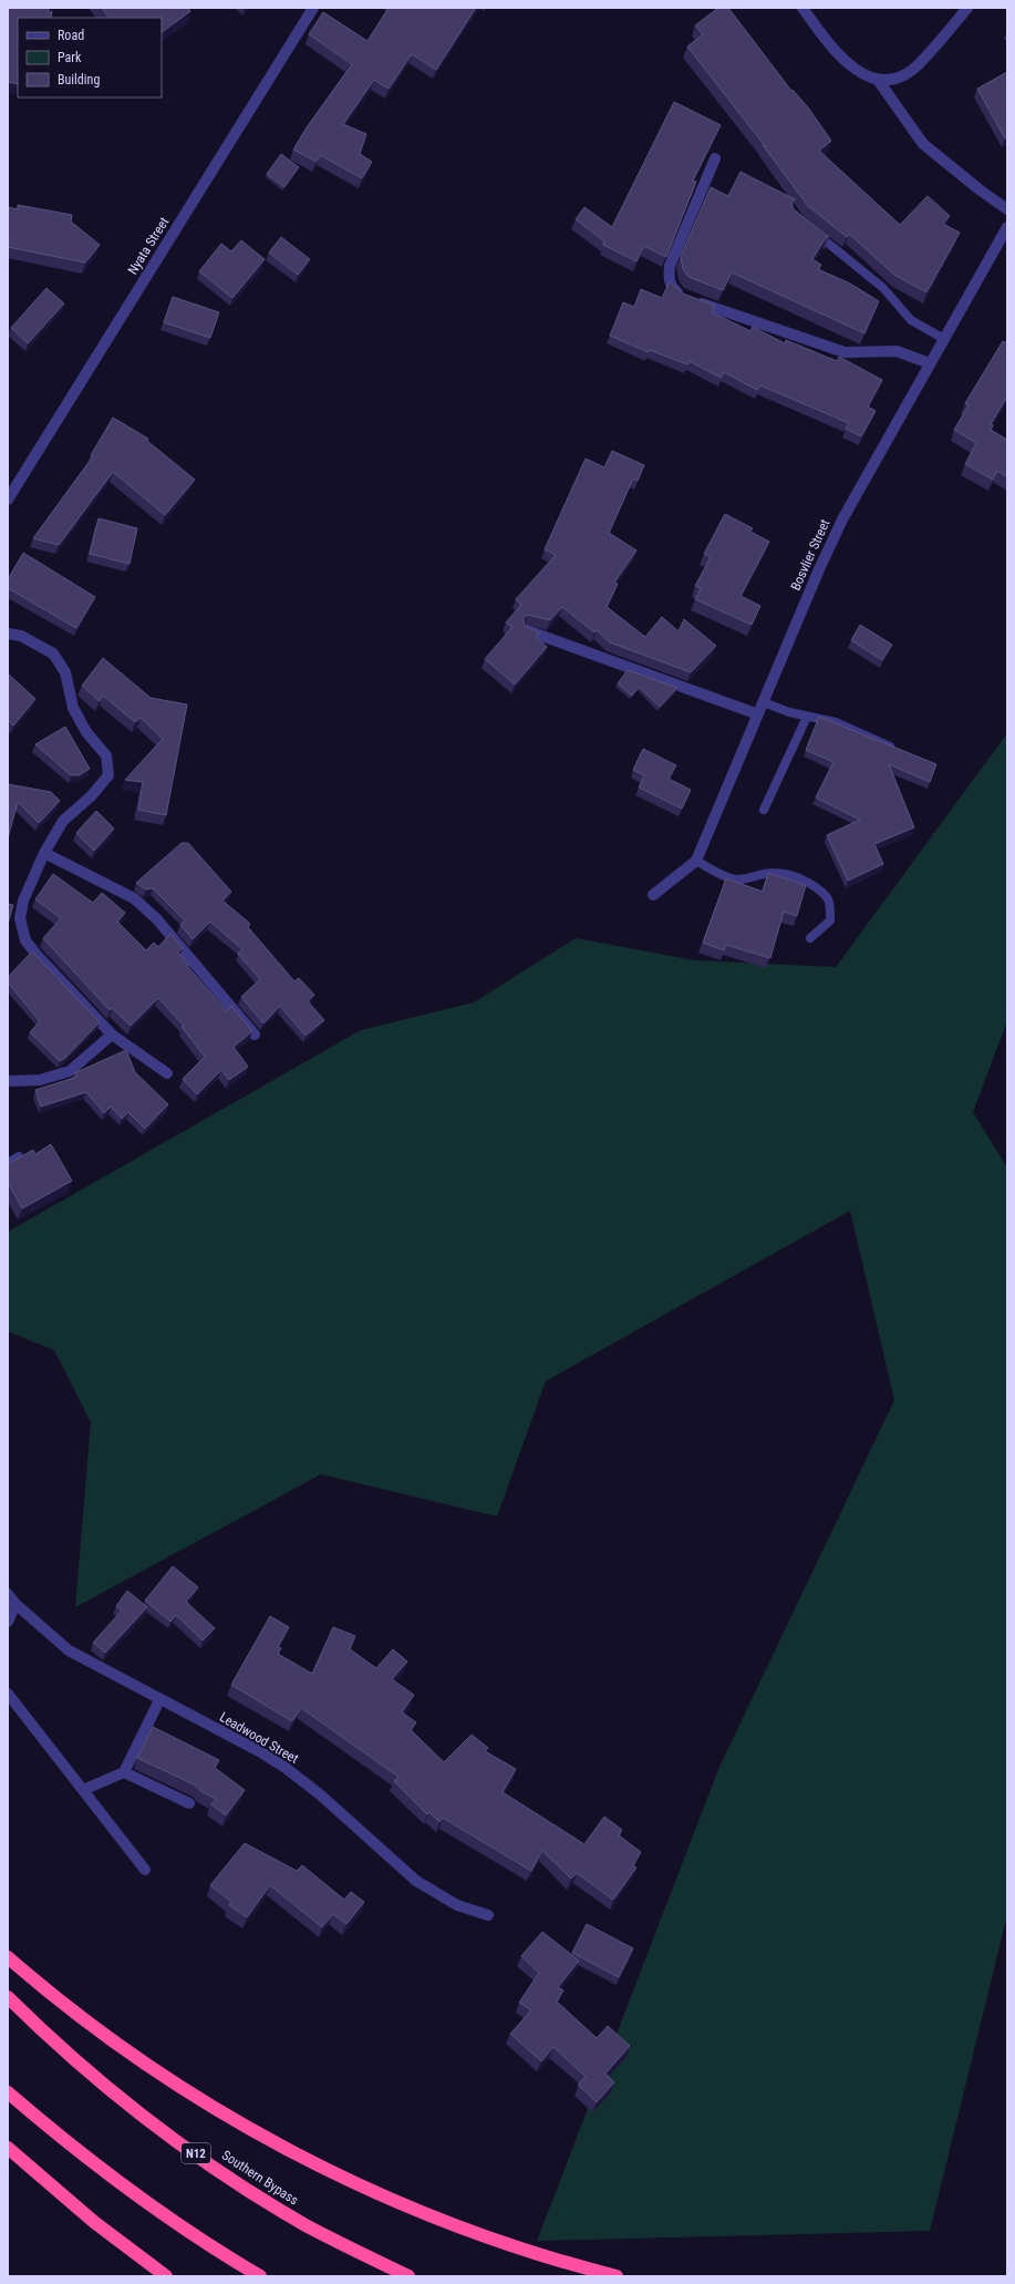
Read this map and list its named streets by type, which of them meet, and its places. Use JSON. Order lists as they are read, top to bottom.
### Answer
{
  "streets": {
    "highway": ["N12", "Southern Bypass"],
    "street": ["Nyata Street", "Bosvlier Street", "Leadwood Street"]
  },
  "legend": ["Road", "Park", "Building"]
}
